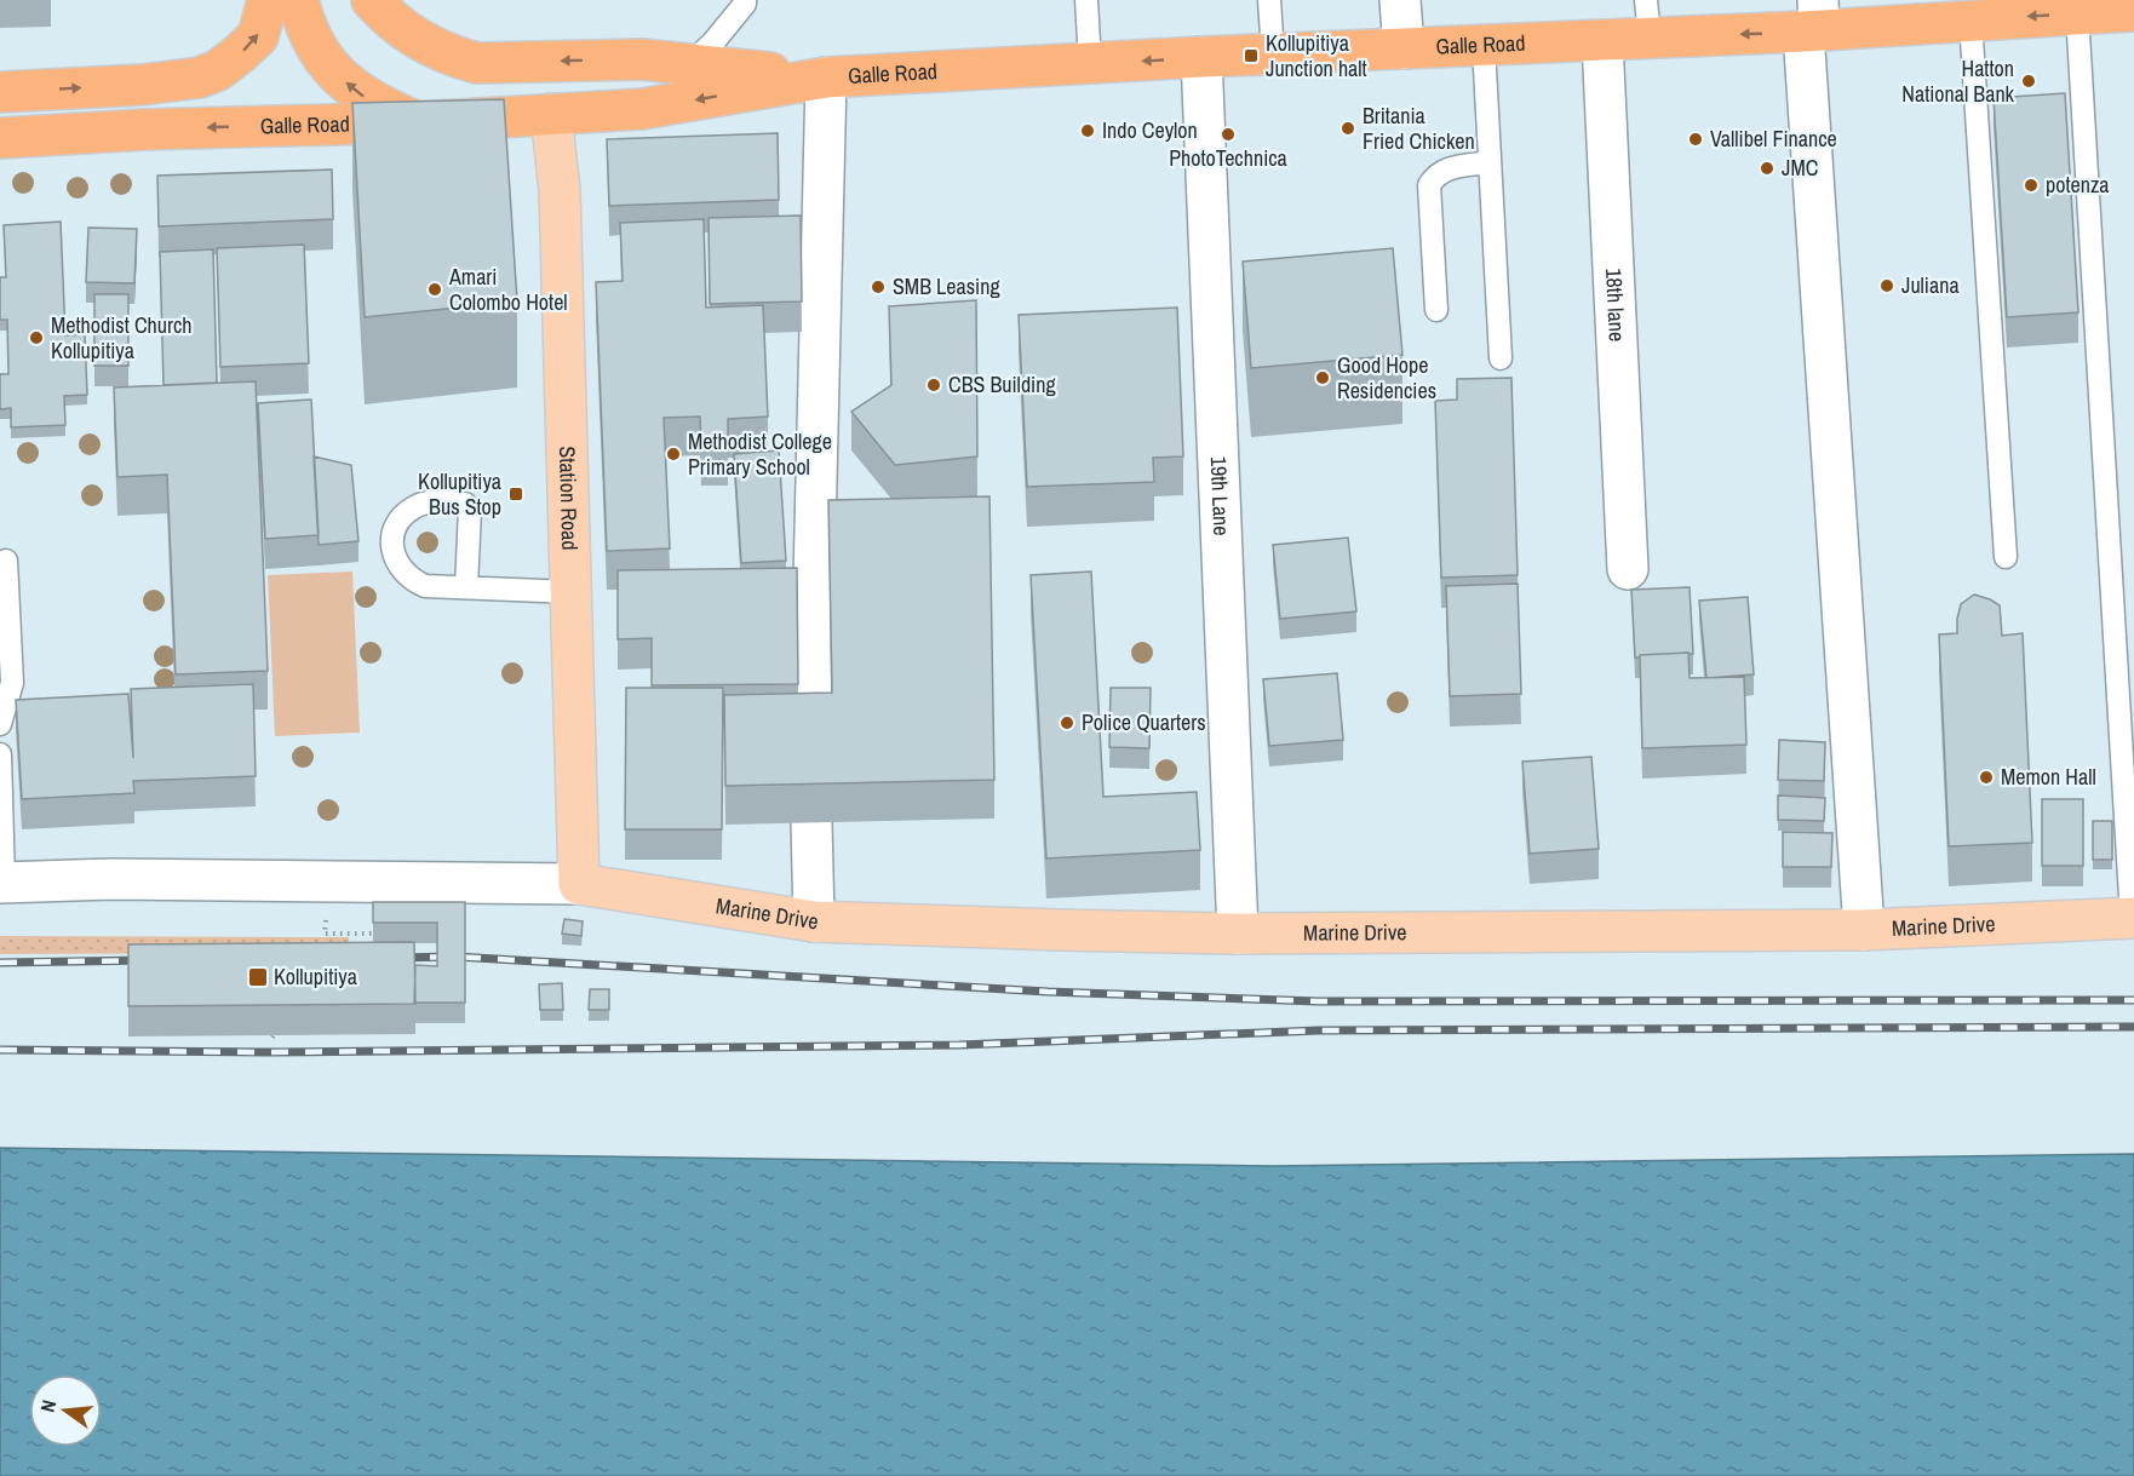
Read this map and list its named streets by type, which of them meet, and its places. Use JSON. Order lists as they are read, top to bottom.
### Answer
{
  "streets": {
    "highway": ["Galle Road"],
    "main road": ["Station Road", "Marine Drive"],
    "street": ["18th lane", "19th Lane"]
  },
  "crossings": [
    ["Galle Road", "18th lane"],
    ["Galle Road", "19th Lane"],
    ["Galle Road", "Station Road"],
    ["19th Lane", "Marine Drive"],
    ["Station Road", "Marine Drive"]
  ],
  "one_way": ["Galle Road"],
  "places": {
    "transit": ["Kollupitiya Junction halt", "Kollupitiya Bus Stop", "Kollupitiya"],
    "other": [
      "Hatton National Bank",
      "Britania Fried Chicken",
      "Indo Ceylon",
      "PhotoTechnica",
      "Vallibel Finance",
      "JMC",
      "potenza",
      "Juliana",
      "SMB Leasing",
      "Amari Colombo Hotel",
      "Methodist Church Kollupitiya",
      "Good Hope Residencies",
      "CBS Building",
      "Methodist College Primary School",
      "Police Quarters",
      "Memon Hall"
    ]
  },
  "north": "left"
}
